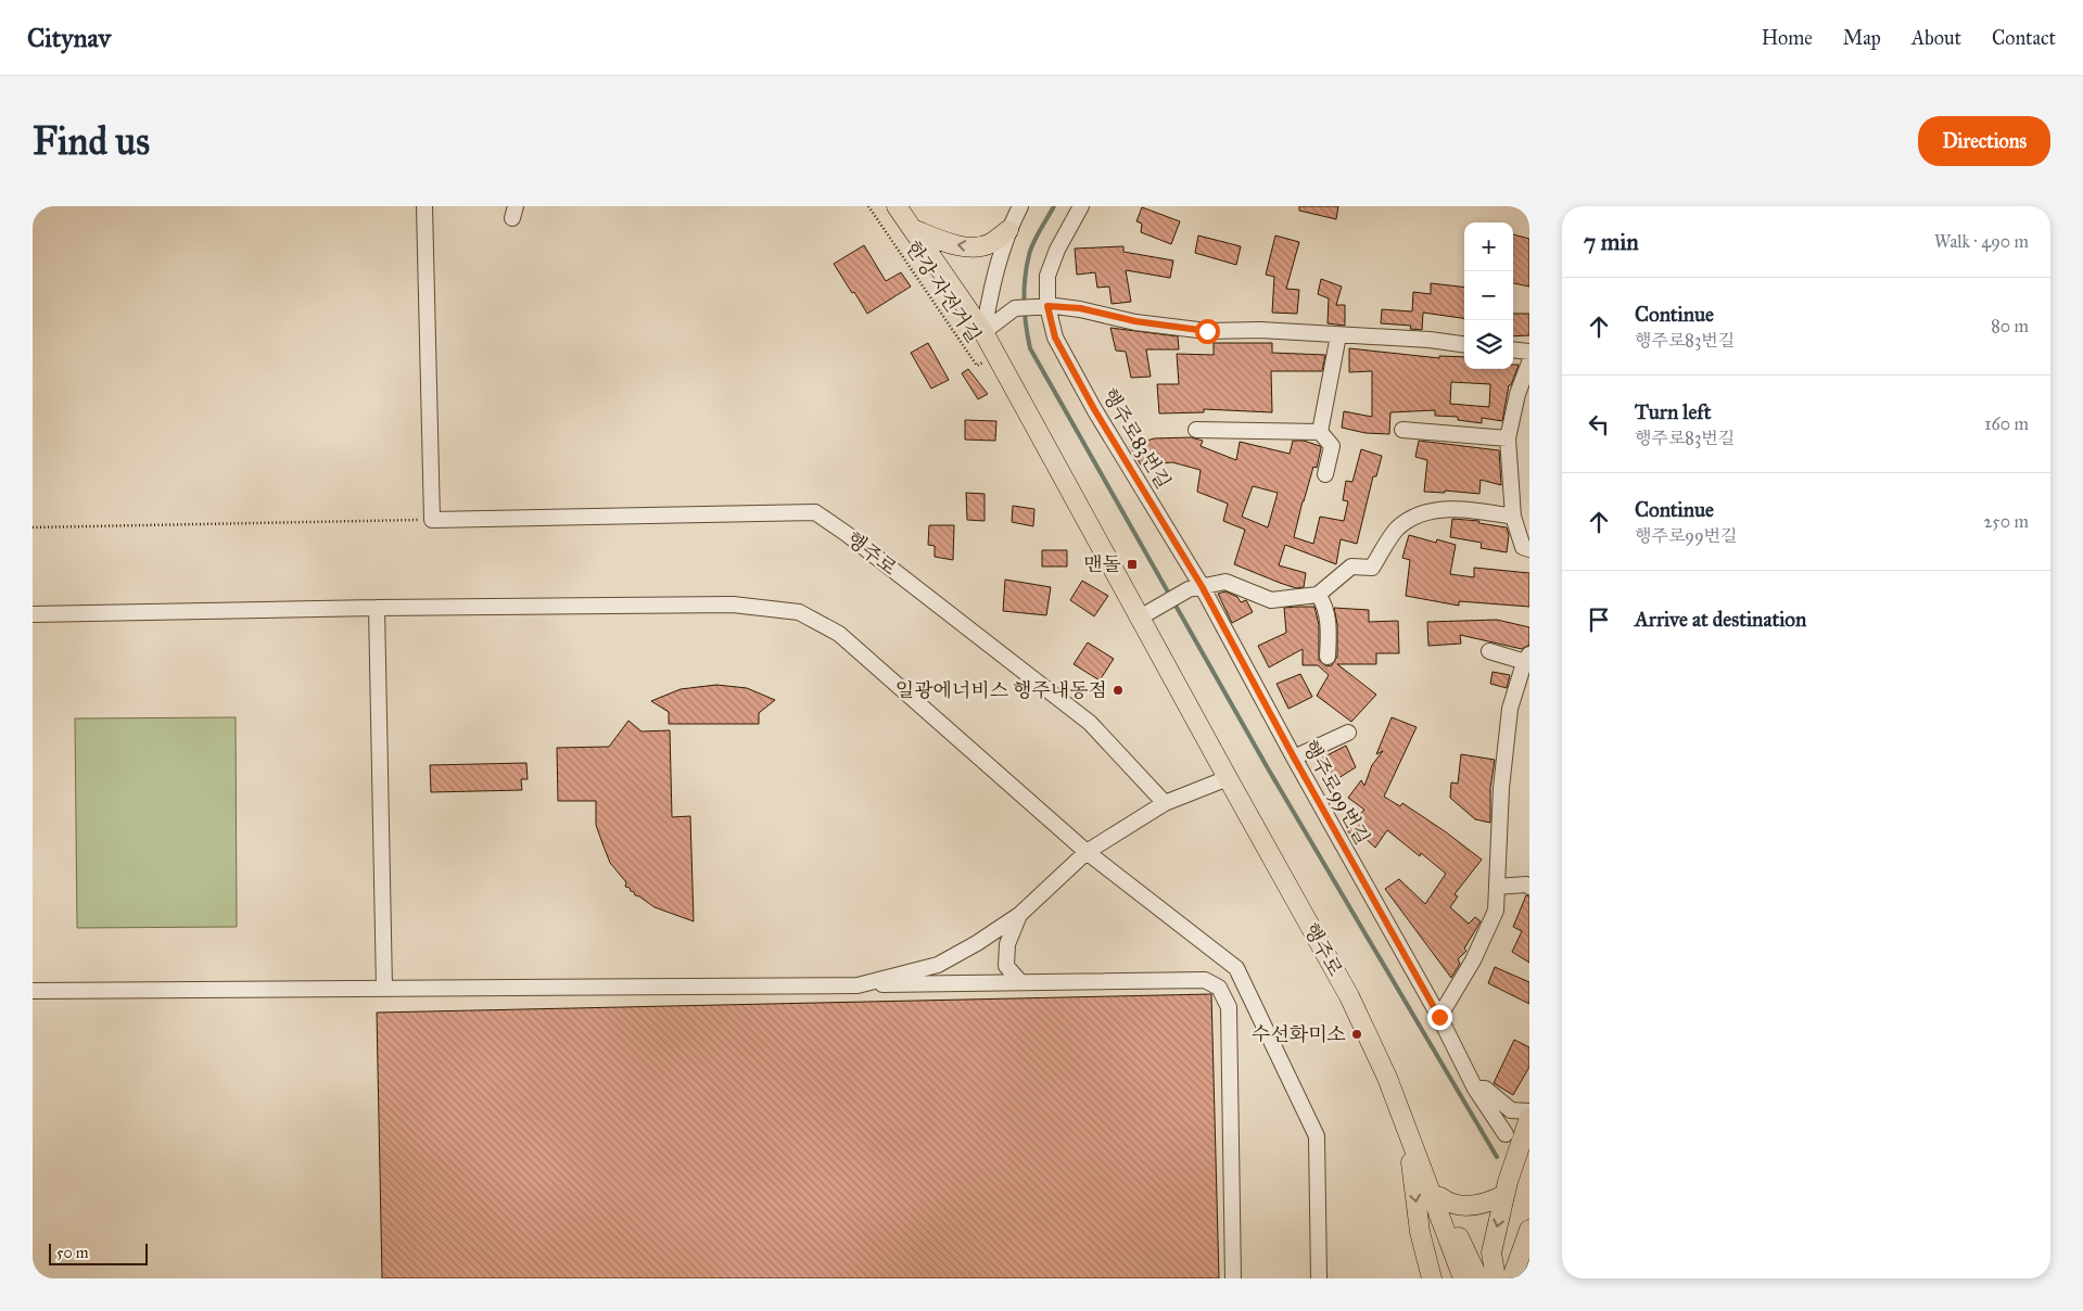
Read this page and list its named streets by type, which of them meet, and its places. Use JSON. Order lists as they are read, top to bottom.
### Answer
{
  "streets": {
    "main road": ["행주로"],
    "street": ["행주로83번길", "행주로99번길"],
    "path": ["한강 자전거길"]
  },
  "crossings": [
    ["행주로83번길", "행주로99번길"]
  ],
  "places": {
    "transit": ["맨돌"],
    "other": ["일광에너비스 행주내동점", "수선화미소"]
  },
  "scale_bar": "50 m",
  "page": {
    "header": "Citynav",
    "nav": [
      "Home",
      "Map",
      "About",
      "Contact"
    ],
    "buttons": "Directions",
    "title": "Find us",
    "heading": ["7 min", "Walk · 490 m"],
    "map_buttons": ["+", "−"],
    "list": [
      ["Continue", "행주로83번길", "80 m"],
      ["Turn left", "행주로83번길", "160 m"],
      ["Continue", "행주로99번길", "250 m"],
      "Arrive at destination"
    ],
    "scale": "50 m"
  }
}
